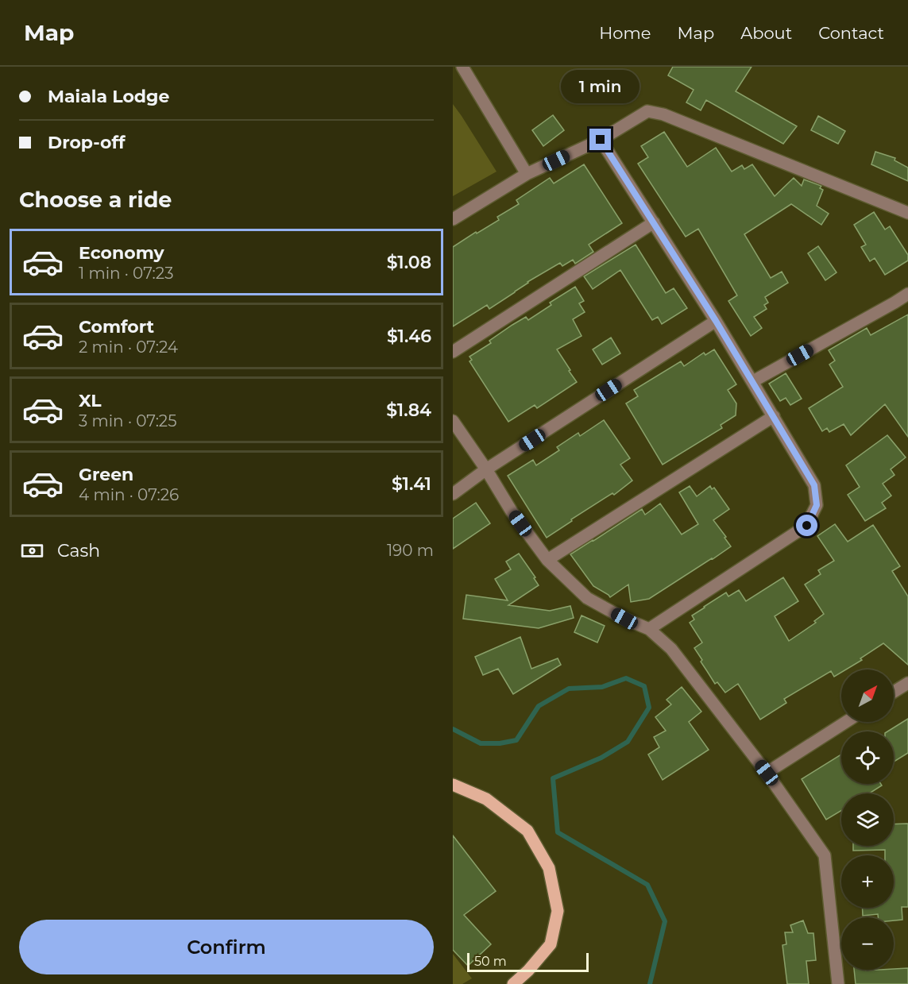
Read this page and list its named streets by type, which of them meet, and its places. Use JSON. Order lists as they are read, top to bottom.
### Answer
{
  "scale_bar": "50 m",
  "north": "top right",
  "page": {
    "header": "Map",
    "nav": [
      "Home",
      "Map",
      "About",
      "Contact"
    ],
    "banner": ["Maiala Lodge", "Drop-off"],
    "bubble": "1 min",
    "heading": "Choose a ride",
    "list": [
      {
        "name": "Economy",
        "note": "1 min · 07:23",
        "value": "$1.08"
      },
      {
        "name": "Comfort",
        "note": "2 min · 07:24",
        "value": "$1.46"
      },
      {
        "name": "XL",
        "note": "3 min · 07:25",
        "value": "$1.84"
      },
      {
        "name": "Green",
        "note": "4 min · 07:26",
        "value": "$1.41"
      }
    ],
    "pay": ["Cash", "190 m"],
    "map_buttons": ["+", "−"],
    "buttons": "Confirm",
    "scale": "50 m"
  }
}
